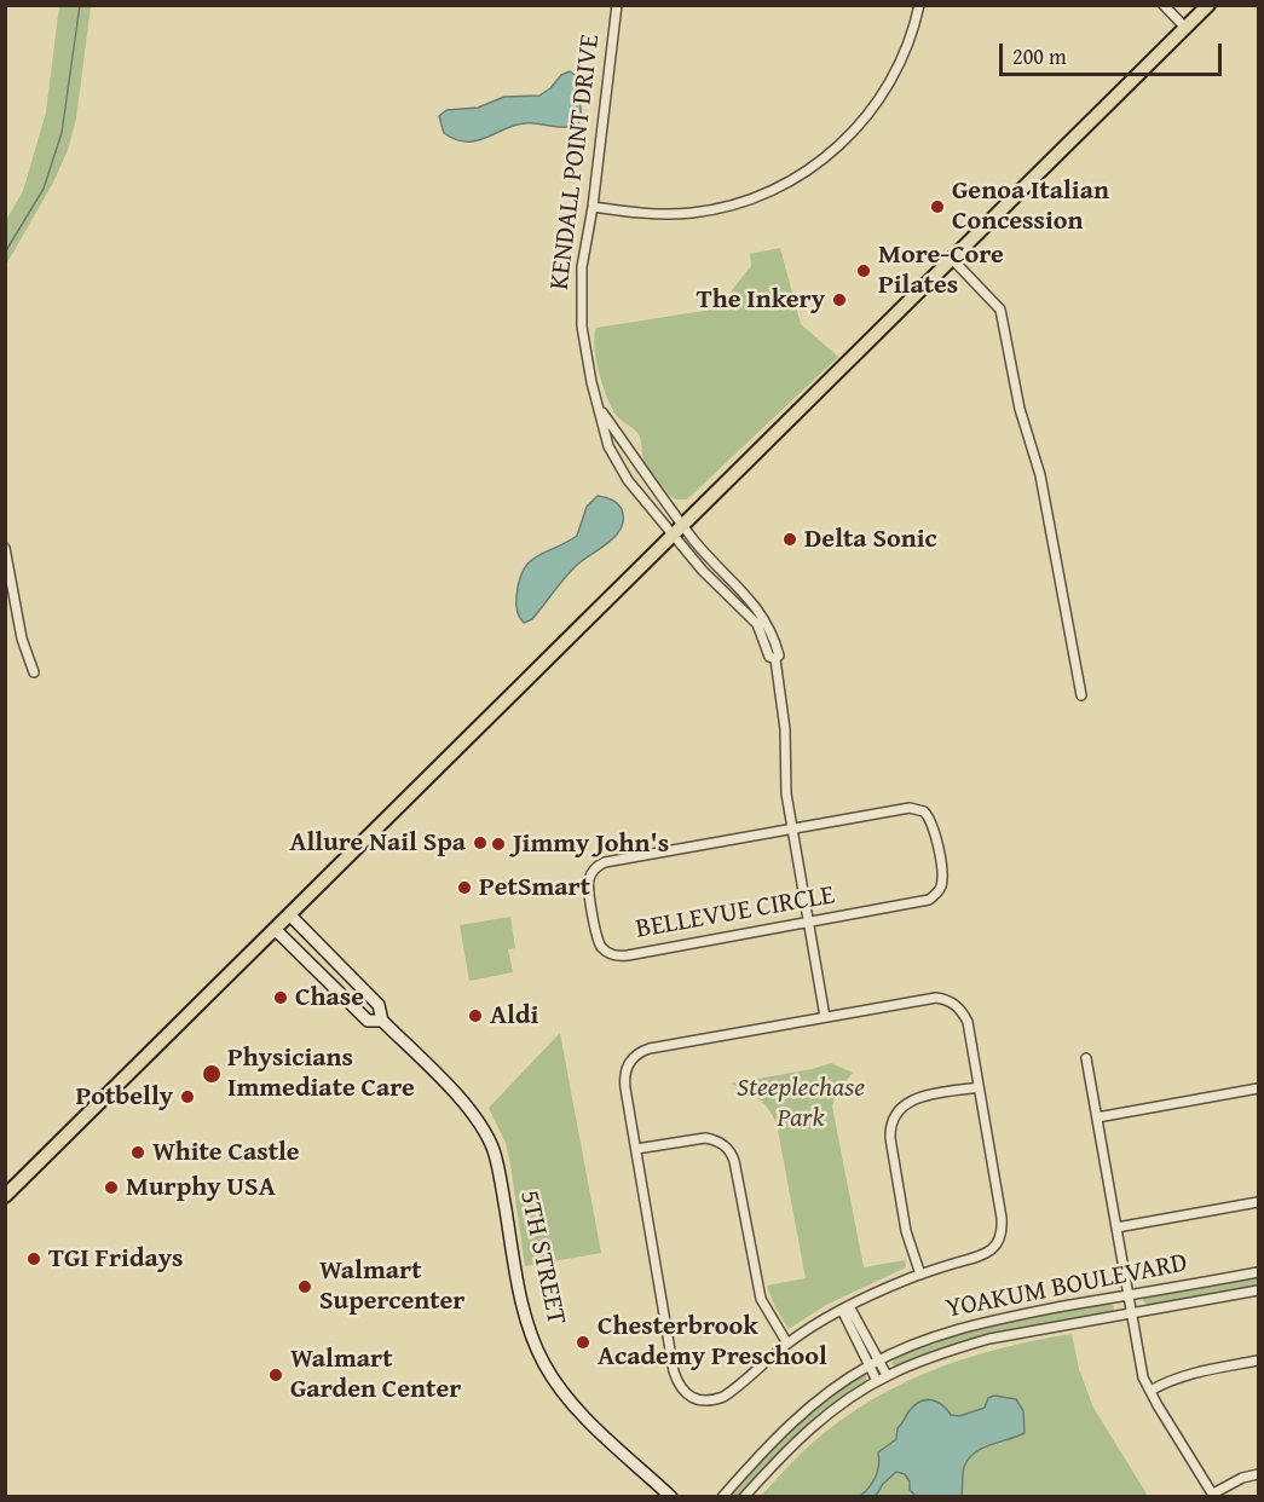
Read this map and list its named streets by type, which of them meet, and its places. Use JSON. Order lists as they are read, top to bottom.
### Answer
{
  "streets": {
    "street": [
      "KENDALL POINT DRIVE",
      "BELLEVUE CIRCLE",
      "5TH STREET",
      "YOAKUM BOULEVARD"
    ]
  },
  "crossings": [
    ["KENDALL POINT DRIVE", "BELLEVUE CIRCLE"]
  ],
  "parks": ["Steeplechase Park"],
  "places": [
    "Genoa Italian Concession",
    "More-Core Pilates",
    "The Inkery",
    "Delta Sonic",
    "Allure Nail Spa",
    "Jimmy John's",
    "PetSmart",
    "Chase",
    "Aldi",
    "Physicians Immediate Care",
    "Potbelly",
    "White Castle",
    "Murphy USA",
    "TGI Fridays",
    "Walmart Supercenter",
    "Chesterbrook Academy Preschool",
    "Walmart Garden Center"
  ],
  "scale_bar": "200 m"
}
